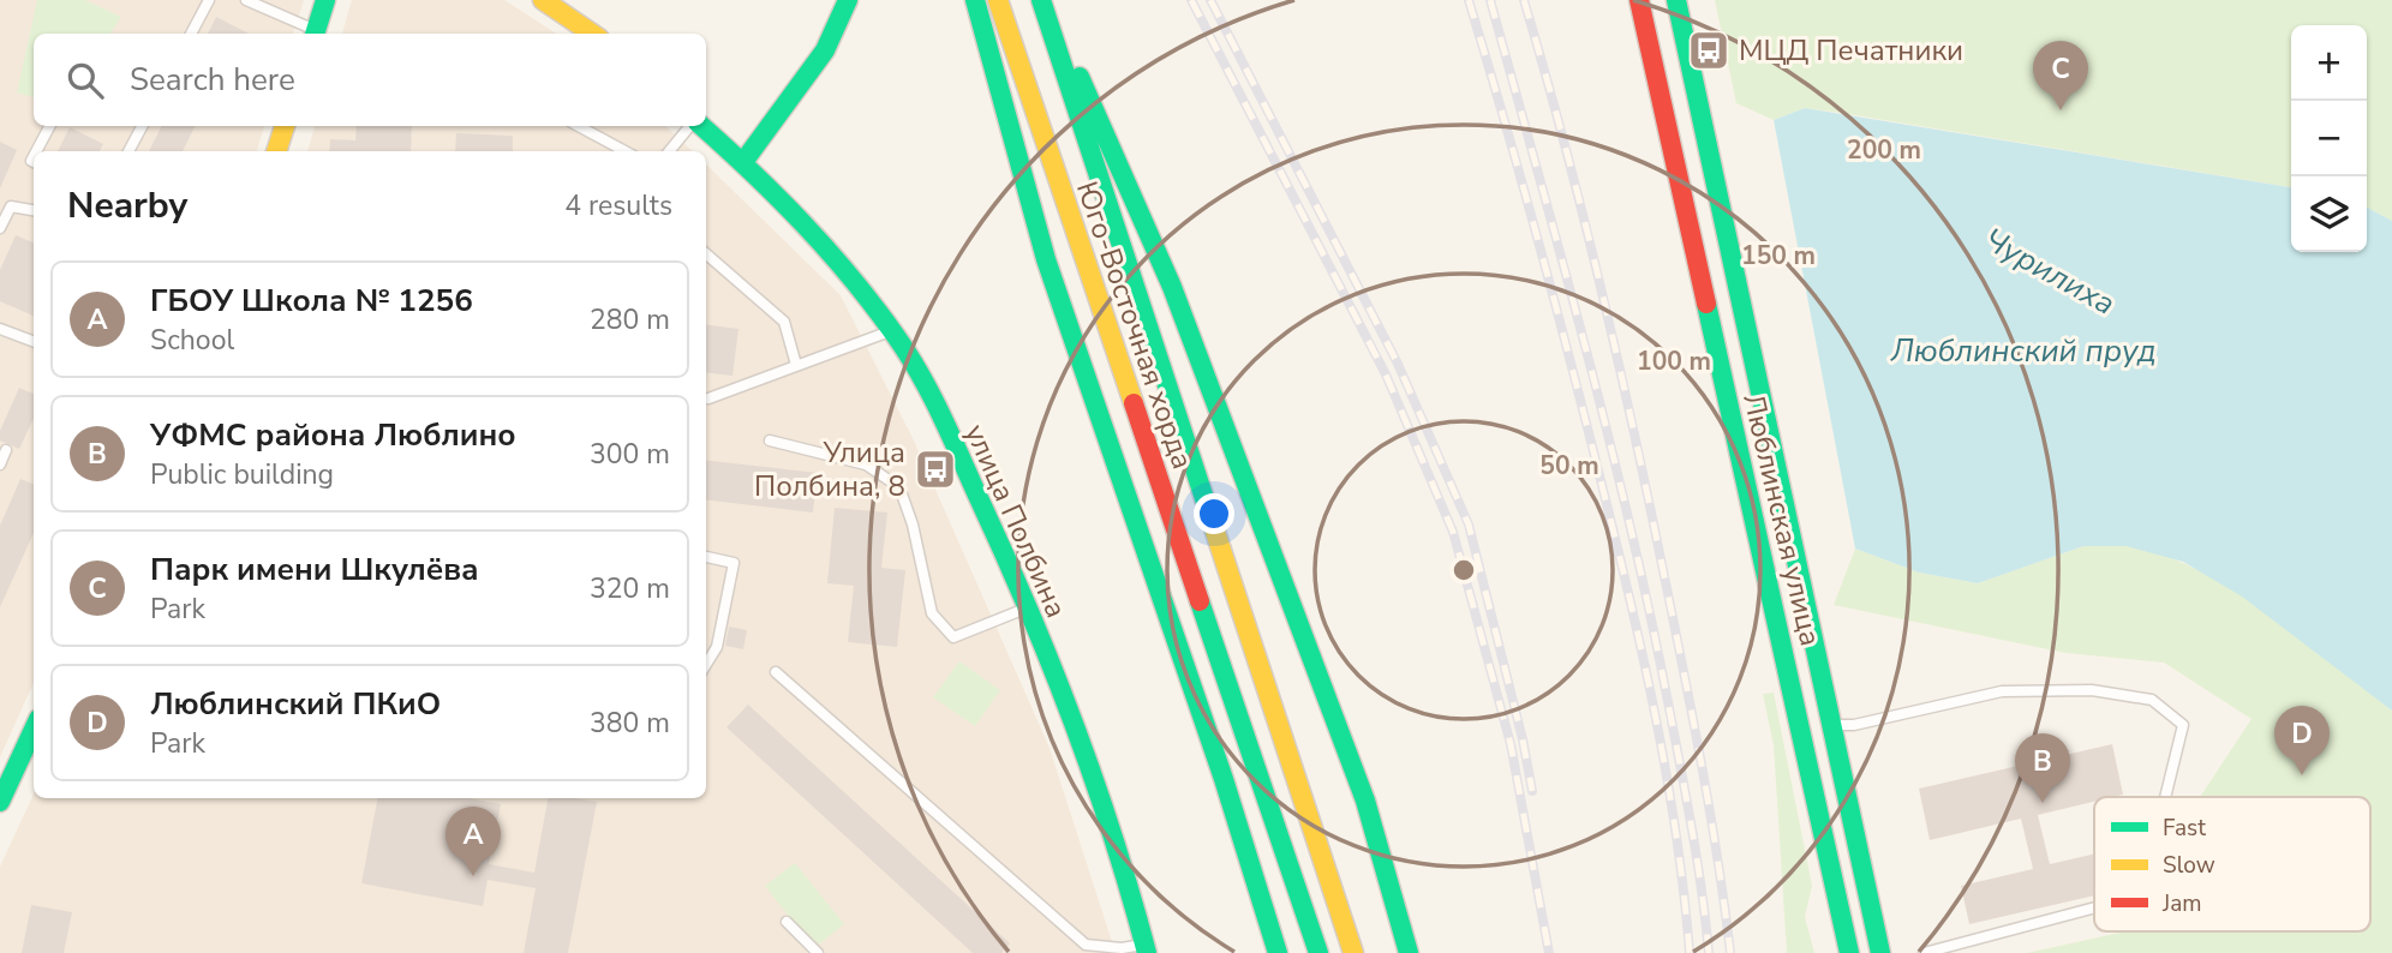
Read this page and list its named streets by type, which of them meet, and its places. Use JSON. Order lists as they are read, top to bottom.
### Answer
{
  "streets": {
    "main road": ["Юго-Восточная хорда", "Люблинская улица", "улица Полбина"]
  },
  "water": ["Чурилиха", "Люблинский пруд"],
  "places": {
    "bus stop": ["МЦД Печатники", "Улица Полбина, 8"]
  },
  "legend": ["Fast", "Slow", "Jam"],
  "page": {
    "map_buttons": ["+", "−"],
    "search": "Search here",
    "pins": [
      "C",
      "D",
      "B",
      "A"
    ],
    "heading": ["Nearby", "4 results"],
    "list": [
      {
        "mark": "A",
        "name": "ГБОУ Школа № 1256",
        "note": "School",
        "value": "280 m"
      },
      {
        "mark": "B",
        "name": "УФМС района Люблино",
        "note": "Public building",
        "value": "300 m"
      },
      {
        "mark": "C",
        "name": "Парк имени Шкулёва",
        "note": "Park",
        "value": "320 m"
      },
      {
        "mark": "D",
        "name": "Люблинский ПКиО",
        "note": "Park",
        "value": "380 m"
      }
    ]
  },
  "rings": [
    "200 m",
    "150 m",
    "100 m",
    "50 m"
  ]
}
